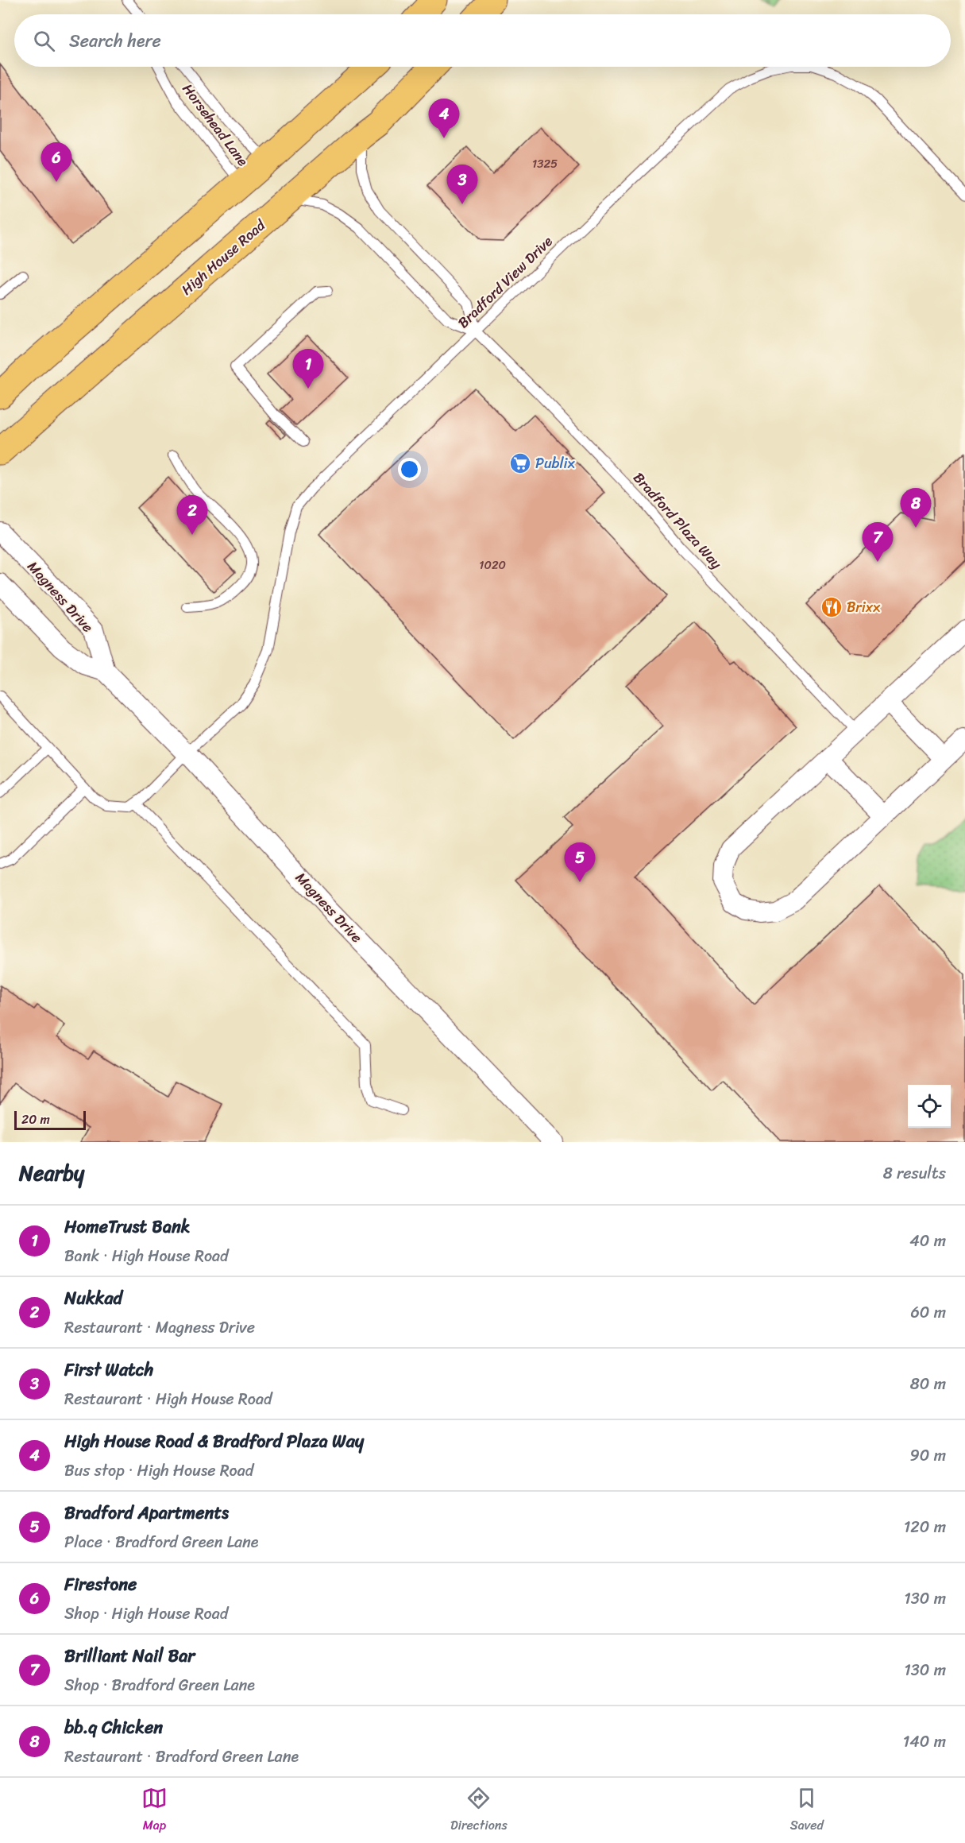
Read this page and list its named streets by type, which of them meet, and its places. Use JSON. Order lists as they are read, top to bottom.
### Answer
{
  "streets": {
    "main road": ["High House Road"],
    "street": ["Magness Drive"],
    "lane": ["Horsehead Lane", "Bradford View Drive", "Bradford Plaza Way"]
  },
  "crossings": [
    ["High House Road", "Bradford Plaza Way"],
    ["Bradford View Drive", "Bradford Plaza Way"],
    ["Bradford View Drive", "Magness Drive"]
  ],
  "places": {
    "supermarket": ["Publix"],
    "restaurant": ["Brixx"]
  },
  "house_numbers": ["1325", "1020"],
  "scale_bar": "20 m",
  "page": {
    "search": "Search here",
    "pins": [
      "4",
      "6",
      "3",
      "1",
      "8",
      "2",
      "7",
      "5"
    ],
    "scale": "20 m",
    "heading": ["Nearby", "8 results"],
    "list": [
      {
        "mark": "1",
        "name": "HomeTrust Bank",
        "note": "Bank · High House Road",
        "value": "40 m"
      },
      {
        "mark": "2",
        "name": "Nukkad",
        "note": "Restaurant · Magness Drive",
        "value": "60 m"
      },
      {
        "mark": "3",
        "name": "First Watch",
        "note": "Restaurant · High House Road",
        "value": "80 m"
      },
      {
        "mark": "4",
        "name": "High House Road & Bradford Plaza Way",
        "note": "Bus stop · High House Road",
        "value": "90 m"
      },
      {
        "mark": "5",
        "name": "Bradford Apartments",
        "note": "Place · Bradford Green Lane",
        "value": "120 m"
      },
      {
        "mark": "6",
        "name": "Firestone",
        "note": "Shop · High House Road",
        "value": "130 m"
      },
      {
        "mark": "7",
        "name": "Brilliant Nail Bar",
        "note": "Shop · Bradford Green Lane",
        "value": "130 m"
      },
      {
        "mark": "8",
        "name": "bb.q Chicken",
        "note": "Restaurant · Bradford Green Lane",
        "value": "140 m"
      }
    ],
    "nav": ["Map", "Directions", "Saved"]
  }
}
